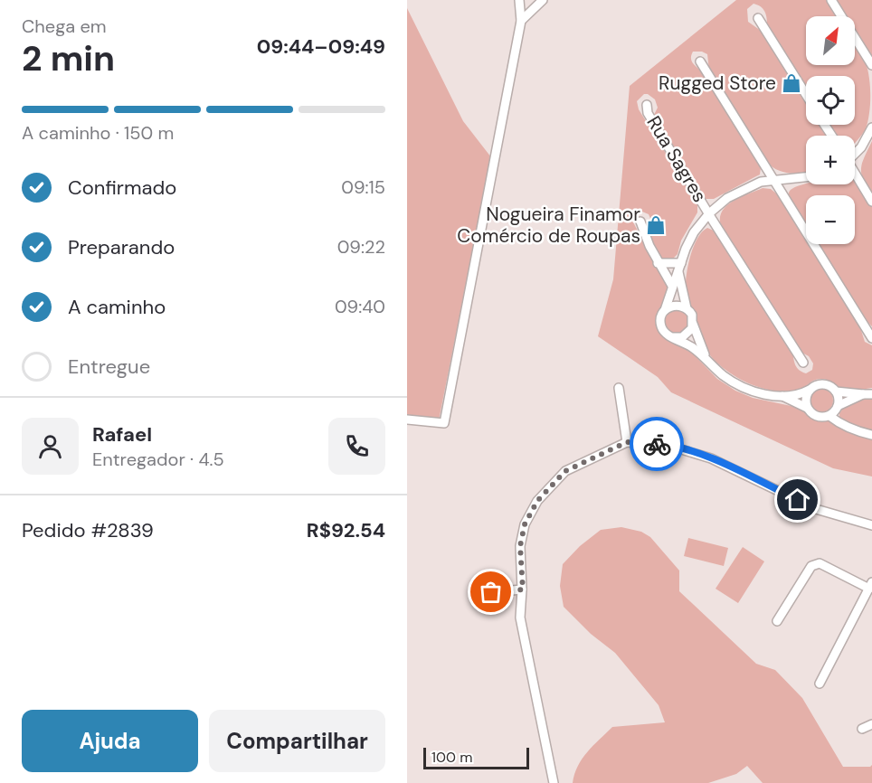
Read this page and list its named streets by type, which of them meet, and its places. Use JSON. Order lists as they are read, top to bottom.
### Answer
{
  "streets": {
    "street": ["Rua Sagres"]
  },
  "places": {
    "shop": ["Rugged Store", "Nogueira Finamor Comércio de Roupas"]
  },
  "scale_bar": "100 m",
  "north": "top right",
  "page": {
    "heading": ["2 min", "Chega em", "09:44–09:49"],
    "panel": [
      "Rafael",
      "Entregador · 4.5",
      "Pedido #2839",
      "R$92.54"
    ],
    "map_buttons": ["+", "−"],
    "bar": "A caminho · 150 m",
    "list": [
      ["Confirmado", "09:15"],
      ["Preparando", "09:22"],
      ["A caminho", "09:40"],
      "Entregue"
    ],
    "buttons": ["Ajuda", "Compartilhar"],
    "scale": "100 m"
  }
}
